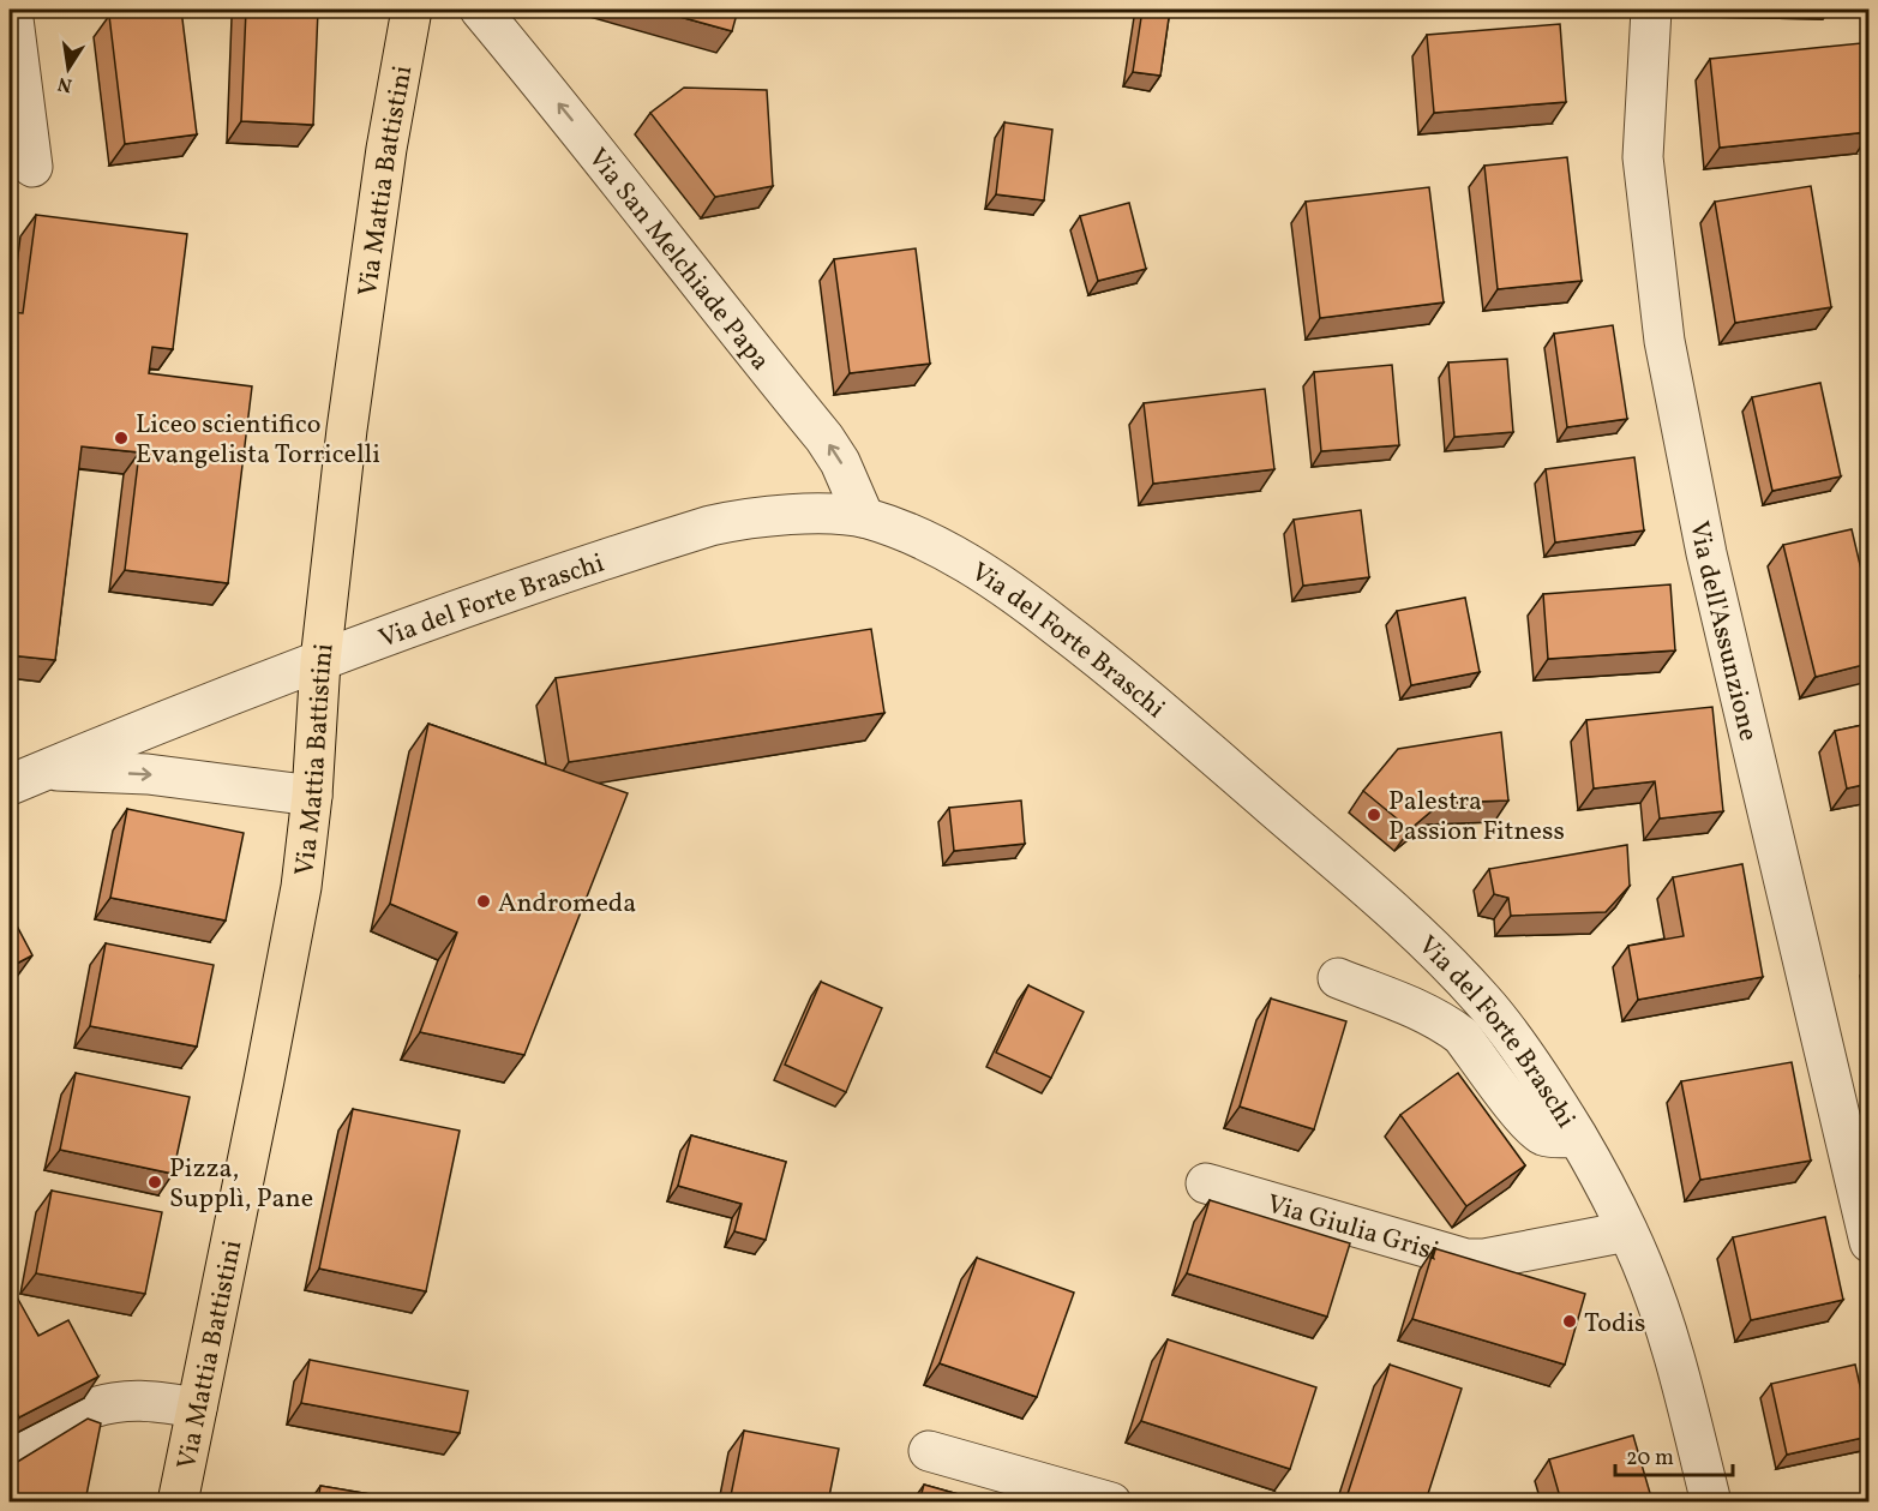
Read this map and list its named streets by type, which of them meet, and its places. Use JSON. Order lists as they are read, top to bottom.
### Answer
{
  "streets": {
    "main road": ["Via Mattia Battistini"],
    "street": [
      "Via San Melchiade Papa",
      "Via del Forte Braschi",
      "Via dell'Assunzione",
      "Via Giulia Grisi"
    ]
  },
  "crossings": [
    ["Via Mattia Battistini", "Via del Forte Braschi"],
    ["Via San Melchiade Papa", "Via del Forte Braschi"],
    ["Via del Forte Braschi", "Via Giulia Grisi"]
  ],
  "one_way": ["Via San Melchiade Papa"],
  "places": [
    "Liceo scientifico Evangelista Torricelli",
    "Palestra Passion Fitness",
    "Andromeda",
    "Pizza, Supplì, Pane",
    "Todis"
  ],
  "scale_bar": "20 m",
  "north": "bottom"
}
